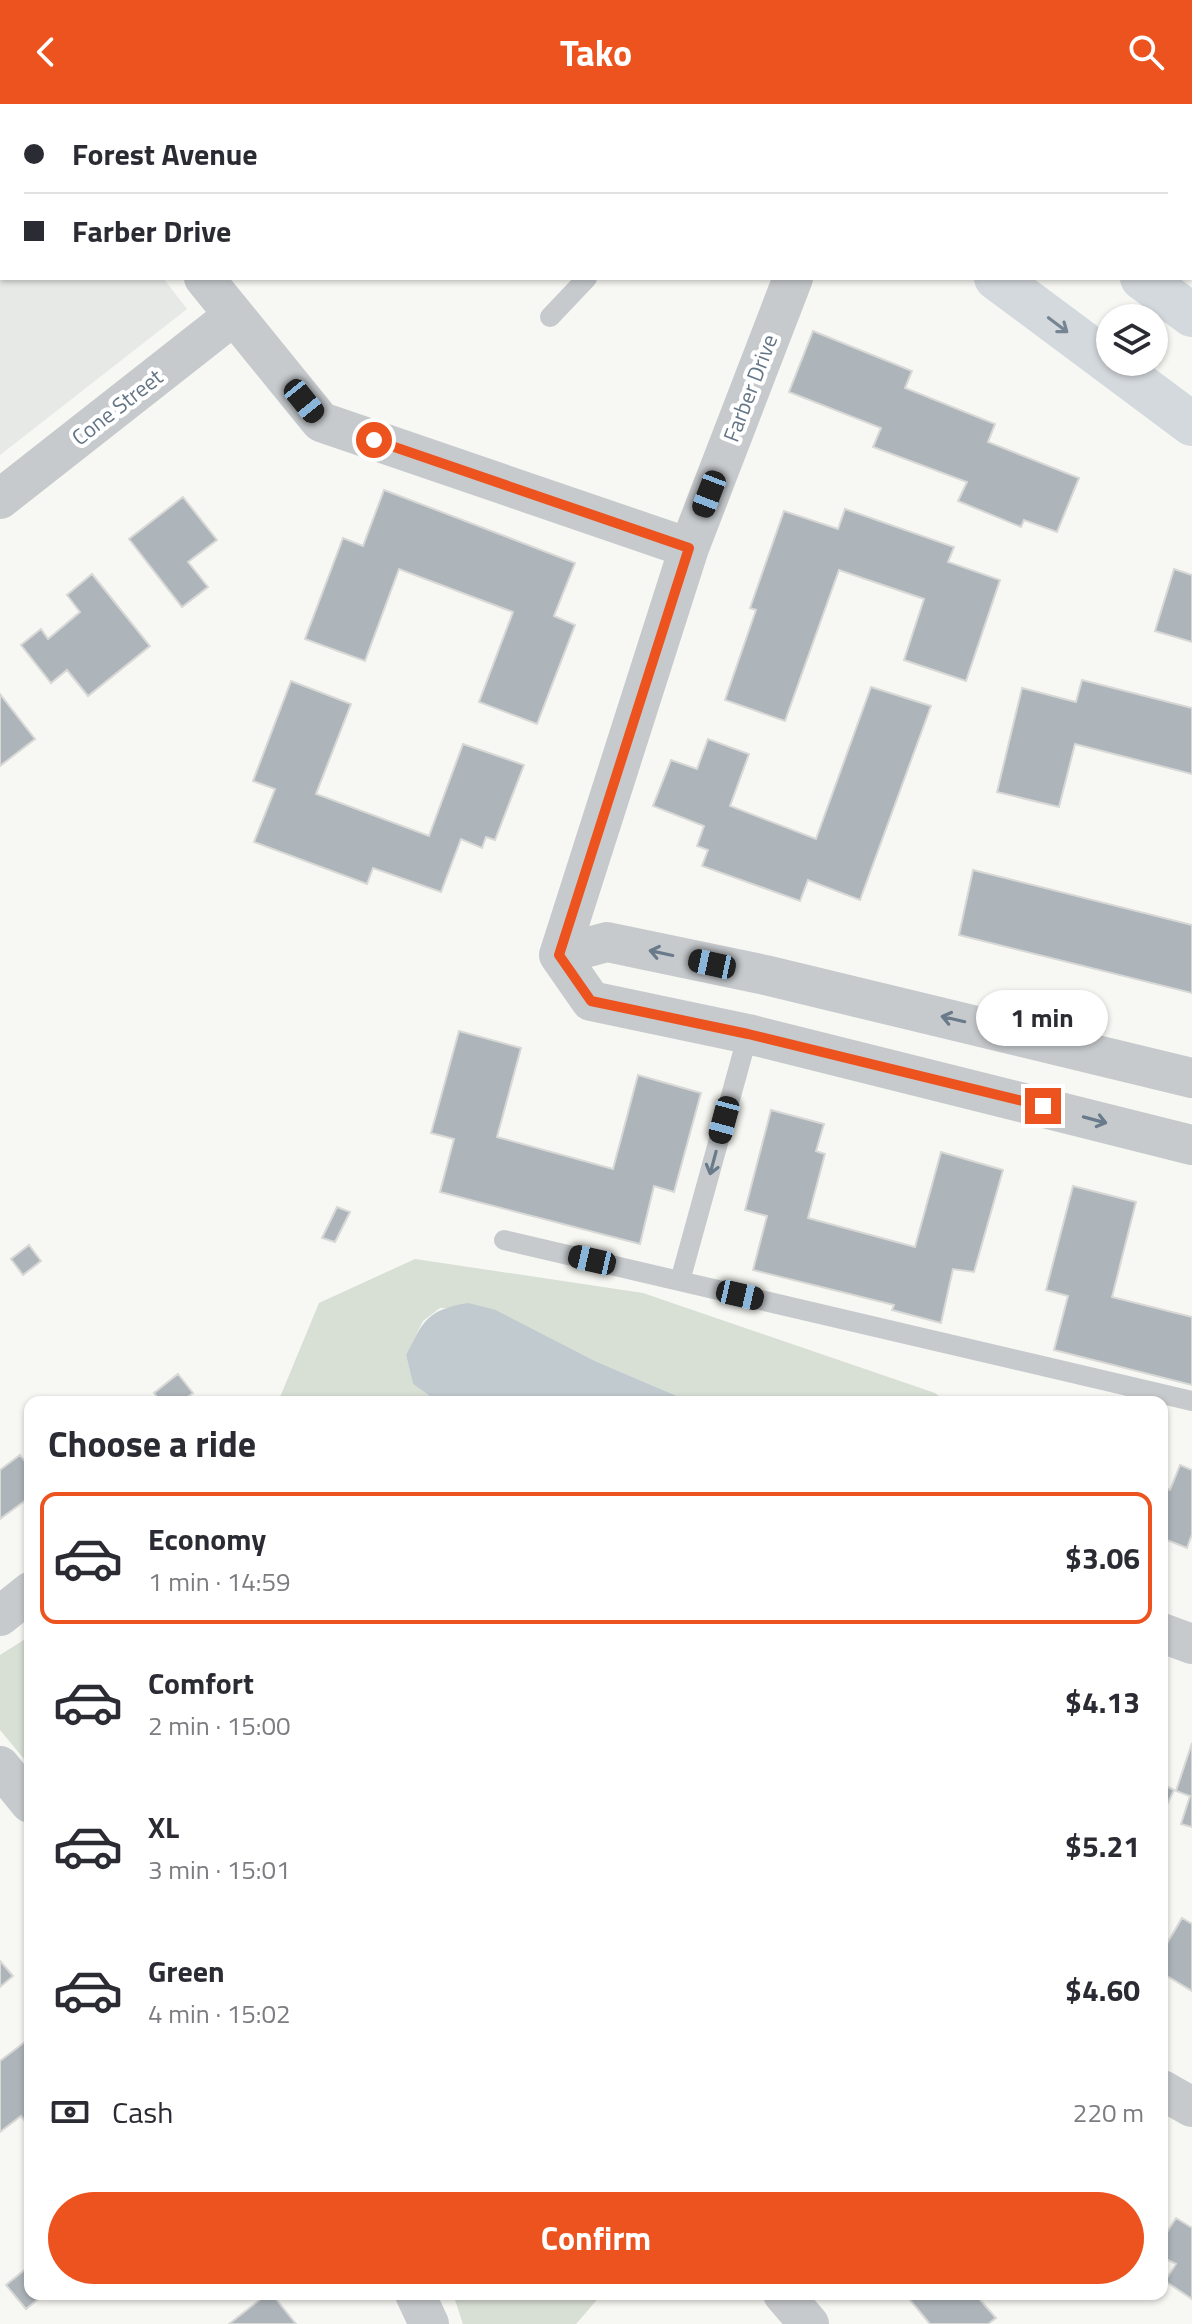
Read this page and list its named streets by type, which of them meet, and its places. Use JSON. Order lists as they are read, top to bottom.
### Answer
{
  "streets": {
    "street": ["Farber Drive", "Cone Street"]
  },
  "page": {
    "header": "Tako",
    "banner": ["Forest Avenue", "Farber Drive"],
    "bubble": "1 min",
    "heading": "Choose a ride",
    "list": [
      {
        "name": "Economy",
        "note": "1 min · 14:59",
        "value": "$3.06"
      },
      {
        "name": "Comfort",
        "note": "2 min · 15:00",
        "value": "$4.13"
      },
      {
        "name": "XL",
        "note": "3 min · 15:01",
        "value": "$5.21"
      },
      {
        "name": "Green",
        "note": "4 min · 15:02",
        "value": "$4.60"
      }
    ],
    "pay": ["Cash", "220 m"],
    "buttons": "Confirm"
  }
}
